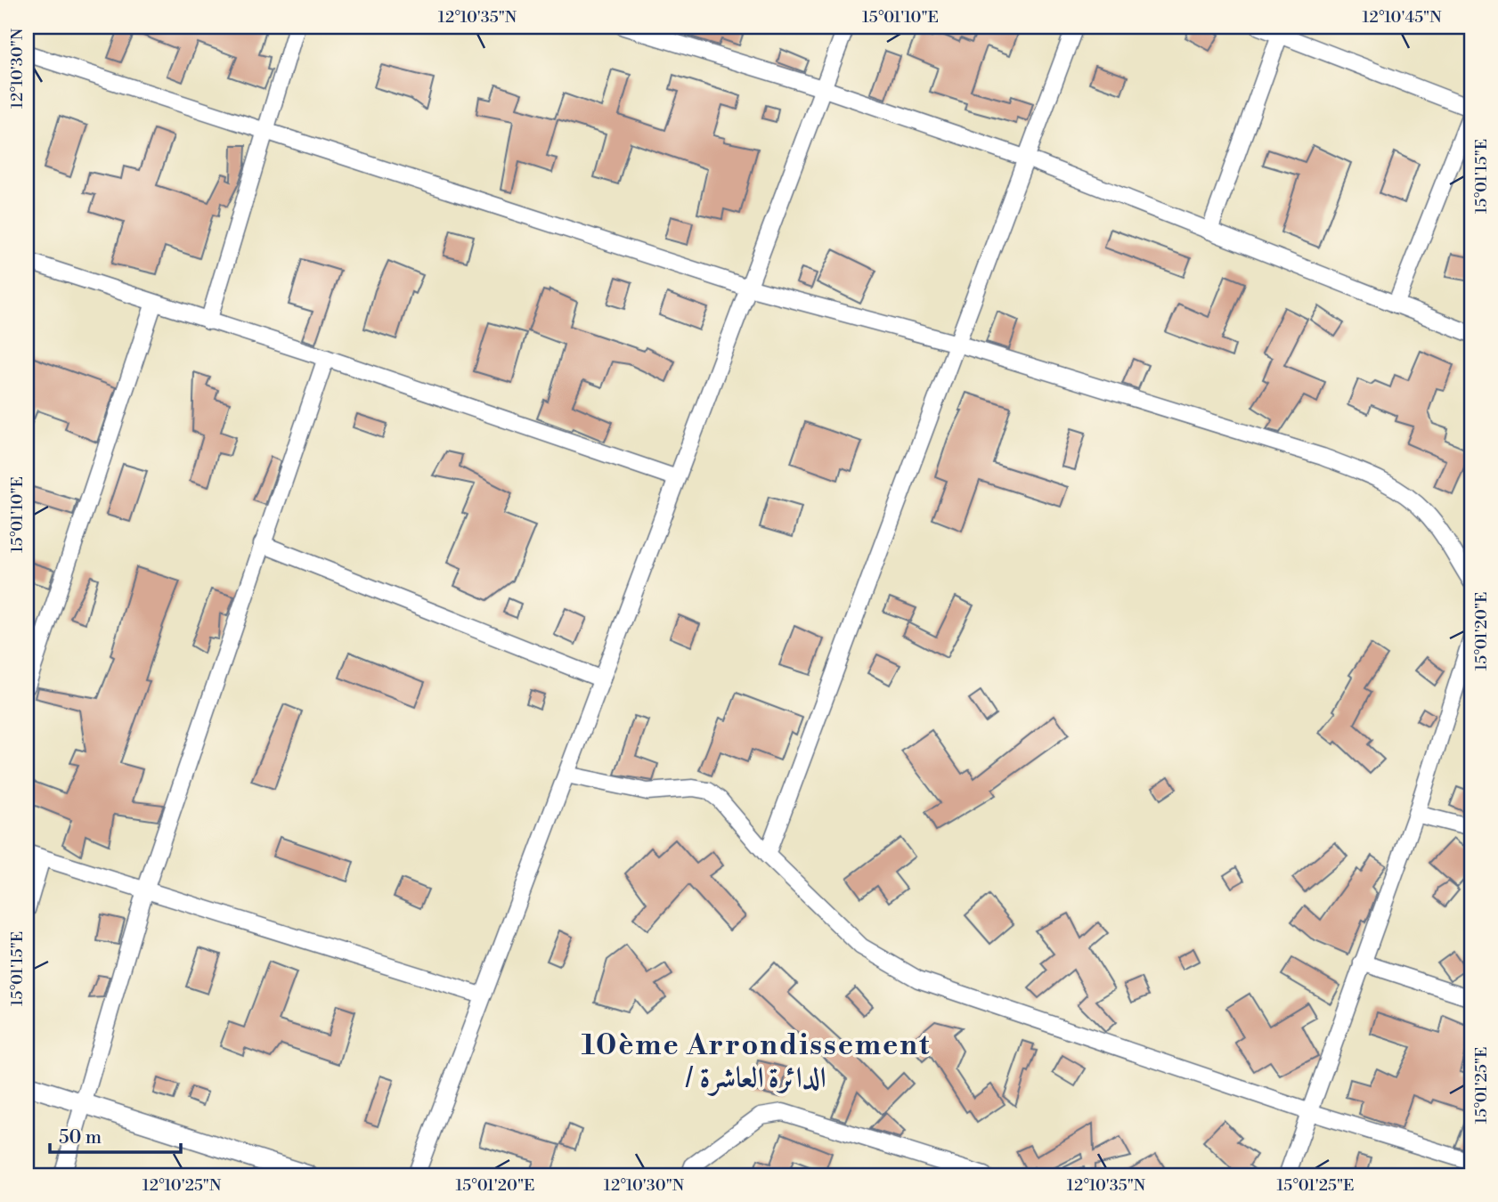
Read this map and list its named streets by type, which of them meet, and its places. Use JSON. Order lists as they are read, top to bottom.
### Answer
{
  "districts": ["10ème Arrondissement / الدائرة العاشرة"],
  "scale_bar": "50 m",
  "coordinates": [
    "12°10'35\"N",
    "15°01'10\"E",
    "12°10'45\"N",
    "12°10'30\"N",
    "15°01'15\"E",
    "15°01'20\"E",
    "15°01'25\"E",
    "12°10'25\"N"
  ]
}
